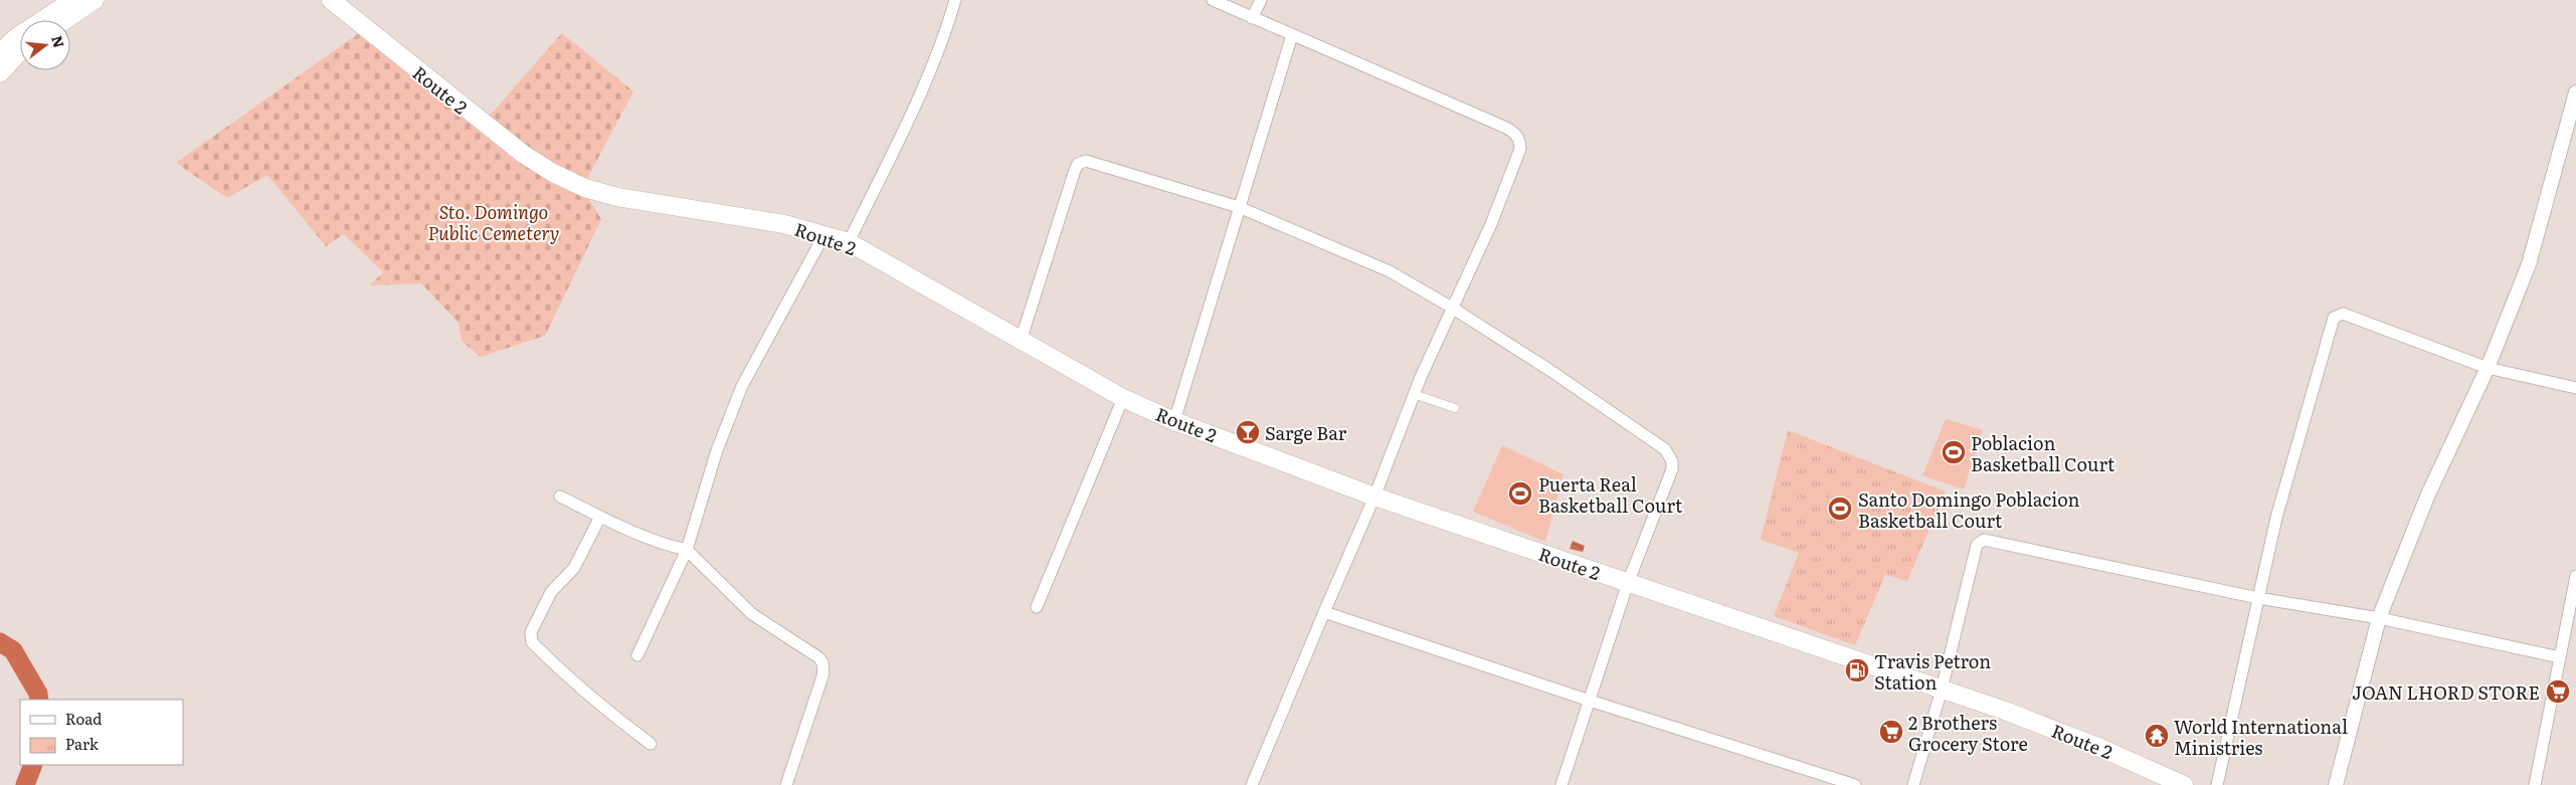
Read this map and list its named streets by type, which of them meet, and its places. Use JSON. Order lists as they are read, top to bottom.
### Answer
{
  "streets": {
    "main road": ["Route 2"]
  },
  "parks": ["Sto. Domingo Public Cemetery"],
  "places": {
    "bar": ["Sarge Bar"],
    "sports": ["Poblacion Basketball Court", "Puerta Real Basketball Court", "Santo Domingo Poblacion Basketball Court"],
    "fuel station": ["Travis Petron Station"],
    "supermarket": ["JOAN LHORD STORE", "2 Brothers Grocery Store"],
    "temple": ["World International Ministries"]
  },
  "legend": ["Road", "Park"],
  "north": "right"
}
